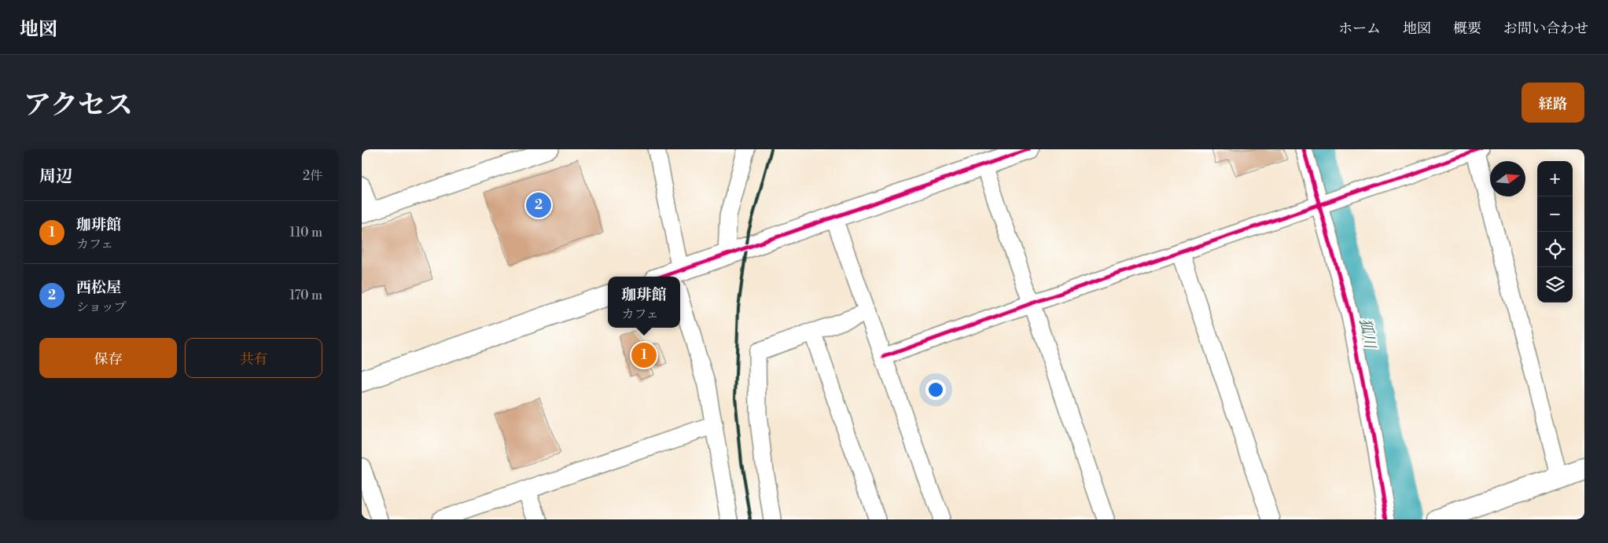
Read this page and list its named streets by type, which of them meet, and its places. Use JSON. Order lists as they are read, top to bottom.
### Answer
{
  "water": ["狐川"],
  "north": "right",
  "page": {
    "header": "地図",
    "nav": [
      "ホーム",
      "地図",
      "概要",
      "お問い合わせ"
    ],
    "title": "アクセス",
    "buttons": [
      "経路",
      ["保存", "共有"]
    ],
    "heading": ["周辺", "2件"],
    "map_buttons": ["+", "−"],
    "pins": ["2", "1"],
    "list": [
      {
        "mark": "1",
        "name": "珈琲館",
        "note": "カフェ",
        "value": "110 m"
      },
      {
        "mark": "2",
        "name": "西松屋",
        "note": "ショップ",
        "value": "170 m"
      }
    ],
    "popup": ["珈琲館", "カフェ"]
  }
}
